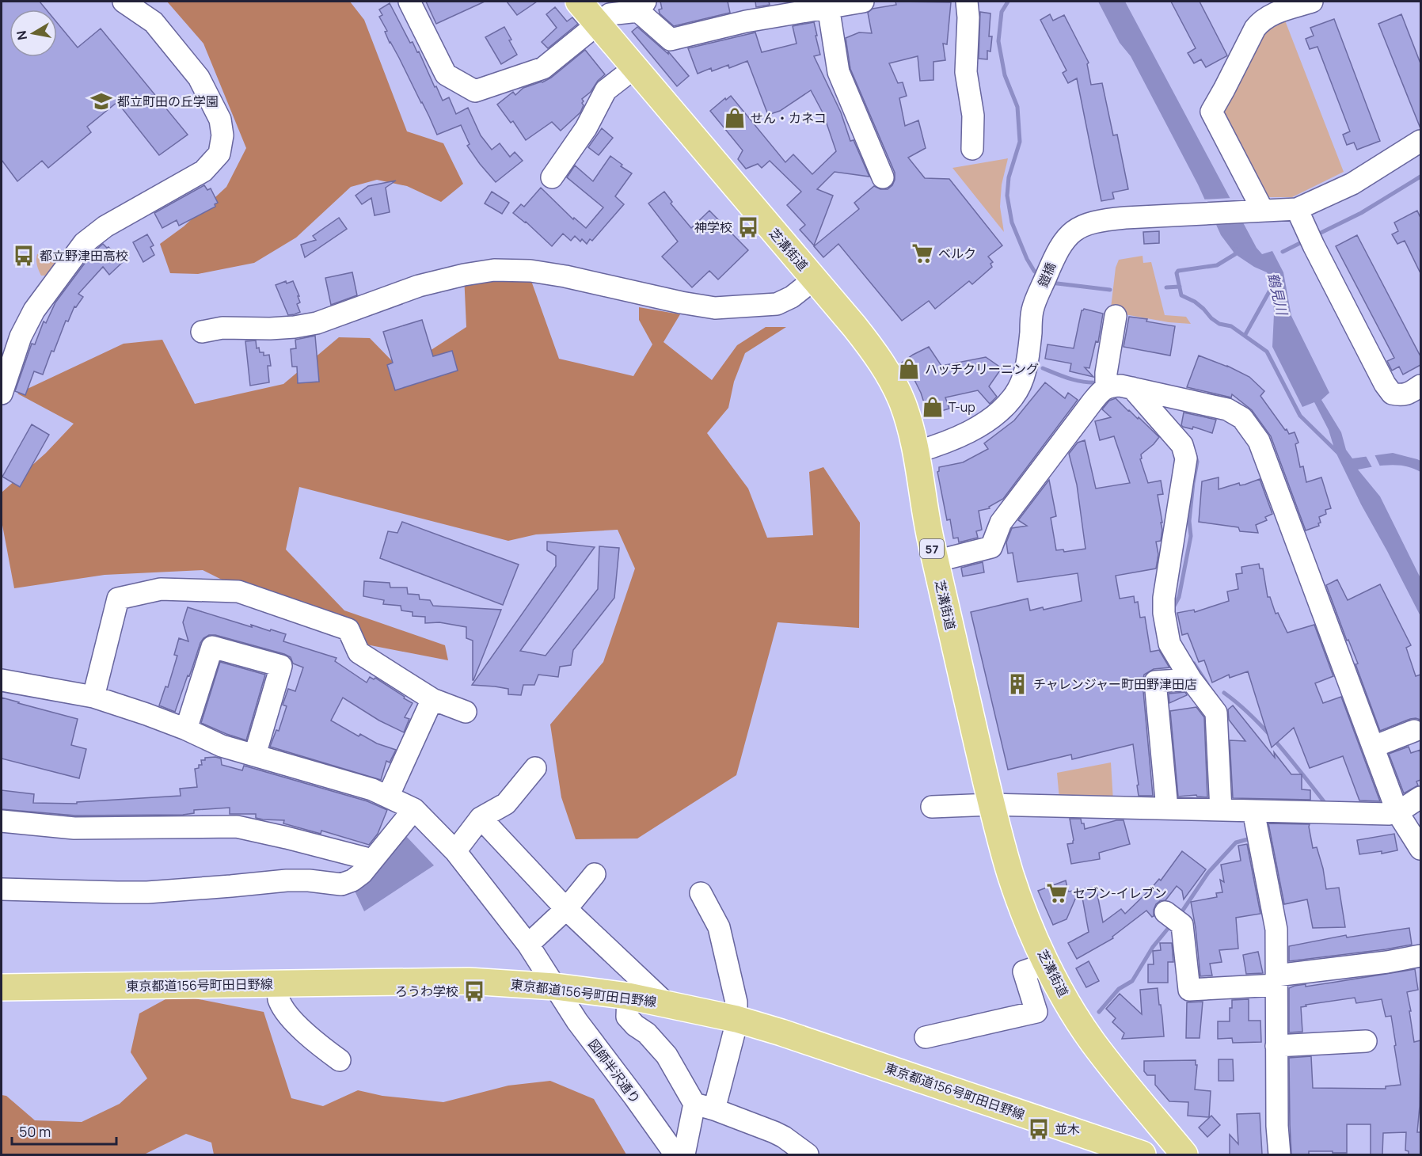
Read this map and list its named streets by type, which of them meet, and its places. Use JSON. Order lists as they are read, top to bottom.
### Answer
{
  "streets": {
    "main road": ["芝溝街道", "57", "東京都道156号町田日野線"],
    "street": ["鎧橋", "図師半沢通り"]
  },
  "crossings": [
    ["芝溝街道", "鎧橋"],
    ["東京都道156号町田日野線", "図師半沢通り"]
  ],
  "water": ["鶴見川"],
  "places": {
    "school or university": ["都立町田の丘学園"],
    "shop": ["せん・カネコ", "ハッチクリーニング", "T-up"],
    "bus stop": [
      "神学校",
      "都立野津田高校",
      "ろうわ学校",
      "並木"
    ],
    "supermarket": ["ベルク", "セブン-イレブン"],
    "building": ["チャレンジャー町田野津田店"]
  },
  "scale_bar": "50 m",
  "north": "left"
}
